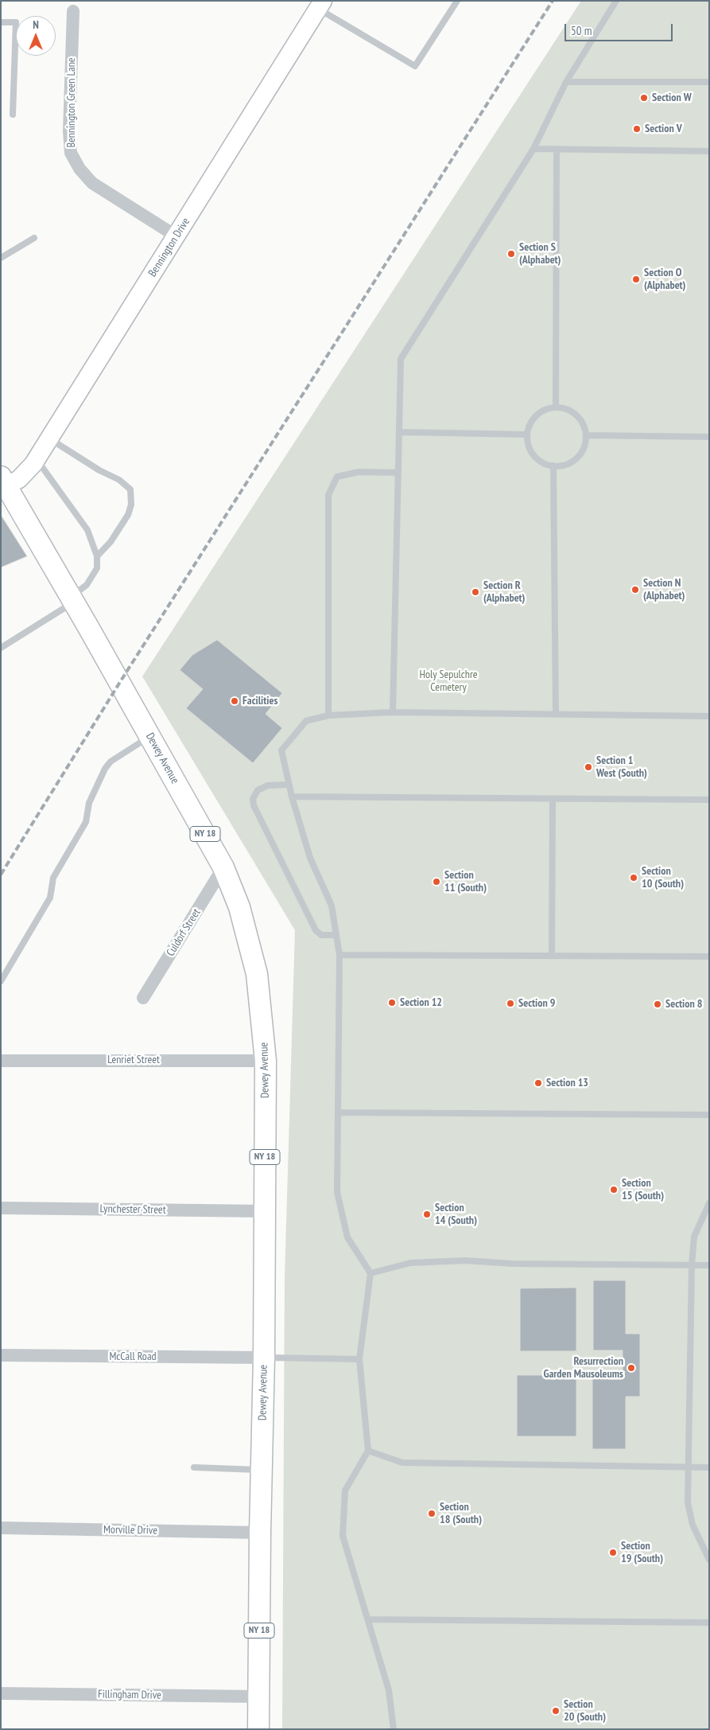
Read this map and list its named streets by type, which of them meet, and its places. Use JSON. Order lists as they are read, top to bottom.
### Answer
{
  "streets": {
    "main road": ["Dewey Avenue", "NY 18"],
    "street": [
      "Bennington Green Lane",
      "Bennington Drive",
      "Culdorf Street",
      "Lenriet Street",
      "Lynchester Street",
      "McCall Road",
      "Morville Drive",
      "Fillingham Drive"
    ]
  },
  "crossings": [
    ["Bennington Green Lane", "Bennington Drive"],
    ["Bennington Drive", "Dewey Avenue"],
    ["Dewey Avenue", "Culdorf Street"],
    ["Dewey Avenue", "Lenriet Street"],
    ["Dewey Avenue", "Lynchester Street"],
    ["Dewey Avenue", "McCall Road"],
    ["Dewey Avenue", "Morville Drive"],
    ["Dewey Avenue", "Fillingham Drive"]
  ],
  "parks": ["Holy Sepulchre Cemetery"],
  "places": [
    "Section W",
    "Section V",
    "Section S (Alphabet)",
    "Section O (Alphabet)",
    "Section N (Alphabet)",
    "Section R (Alphabet)",
    "Facilities",
    "Section 1 West (South)",
    "Section 10 (South)",
    "Section 11 (South)",
    "Section 12",
    "Section 9",
    "Section 8",
    "Section 13",
    "Section 15 (South)",
    "Section 14 (South)",
    "Resurrection Garden Mausoleums",
    "Section 18 (South)",
    "Section 19 (South)",
    "Section 20 (South)"
  ],
  "scale_bar": "50 m",
  "north": "top"
}
